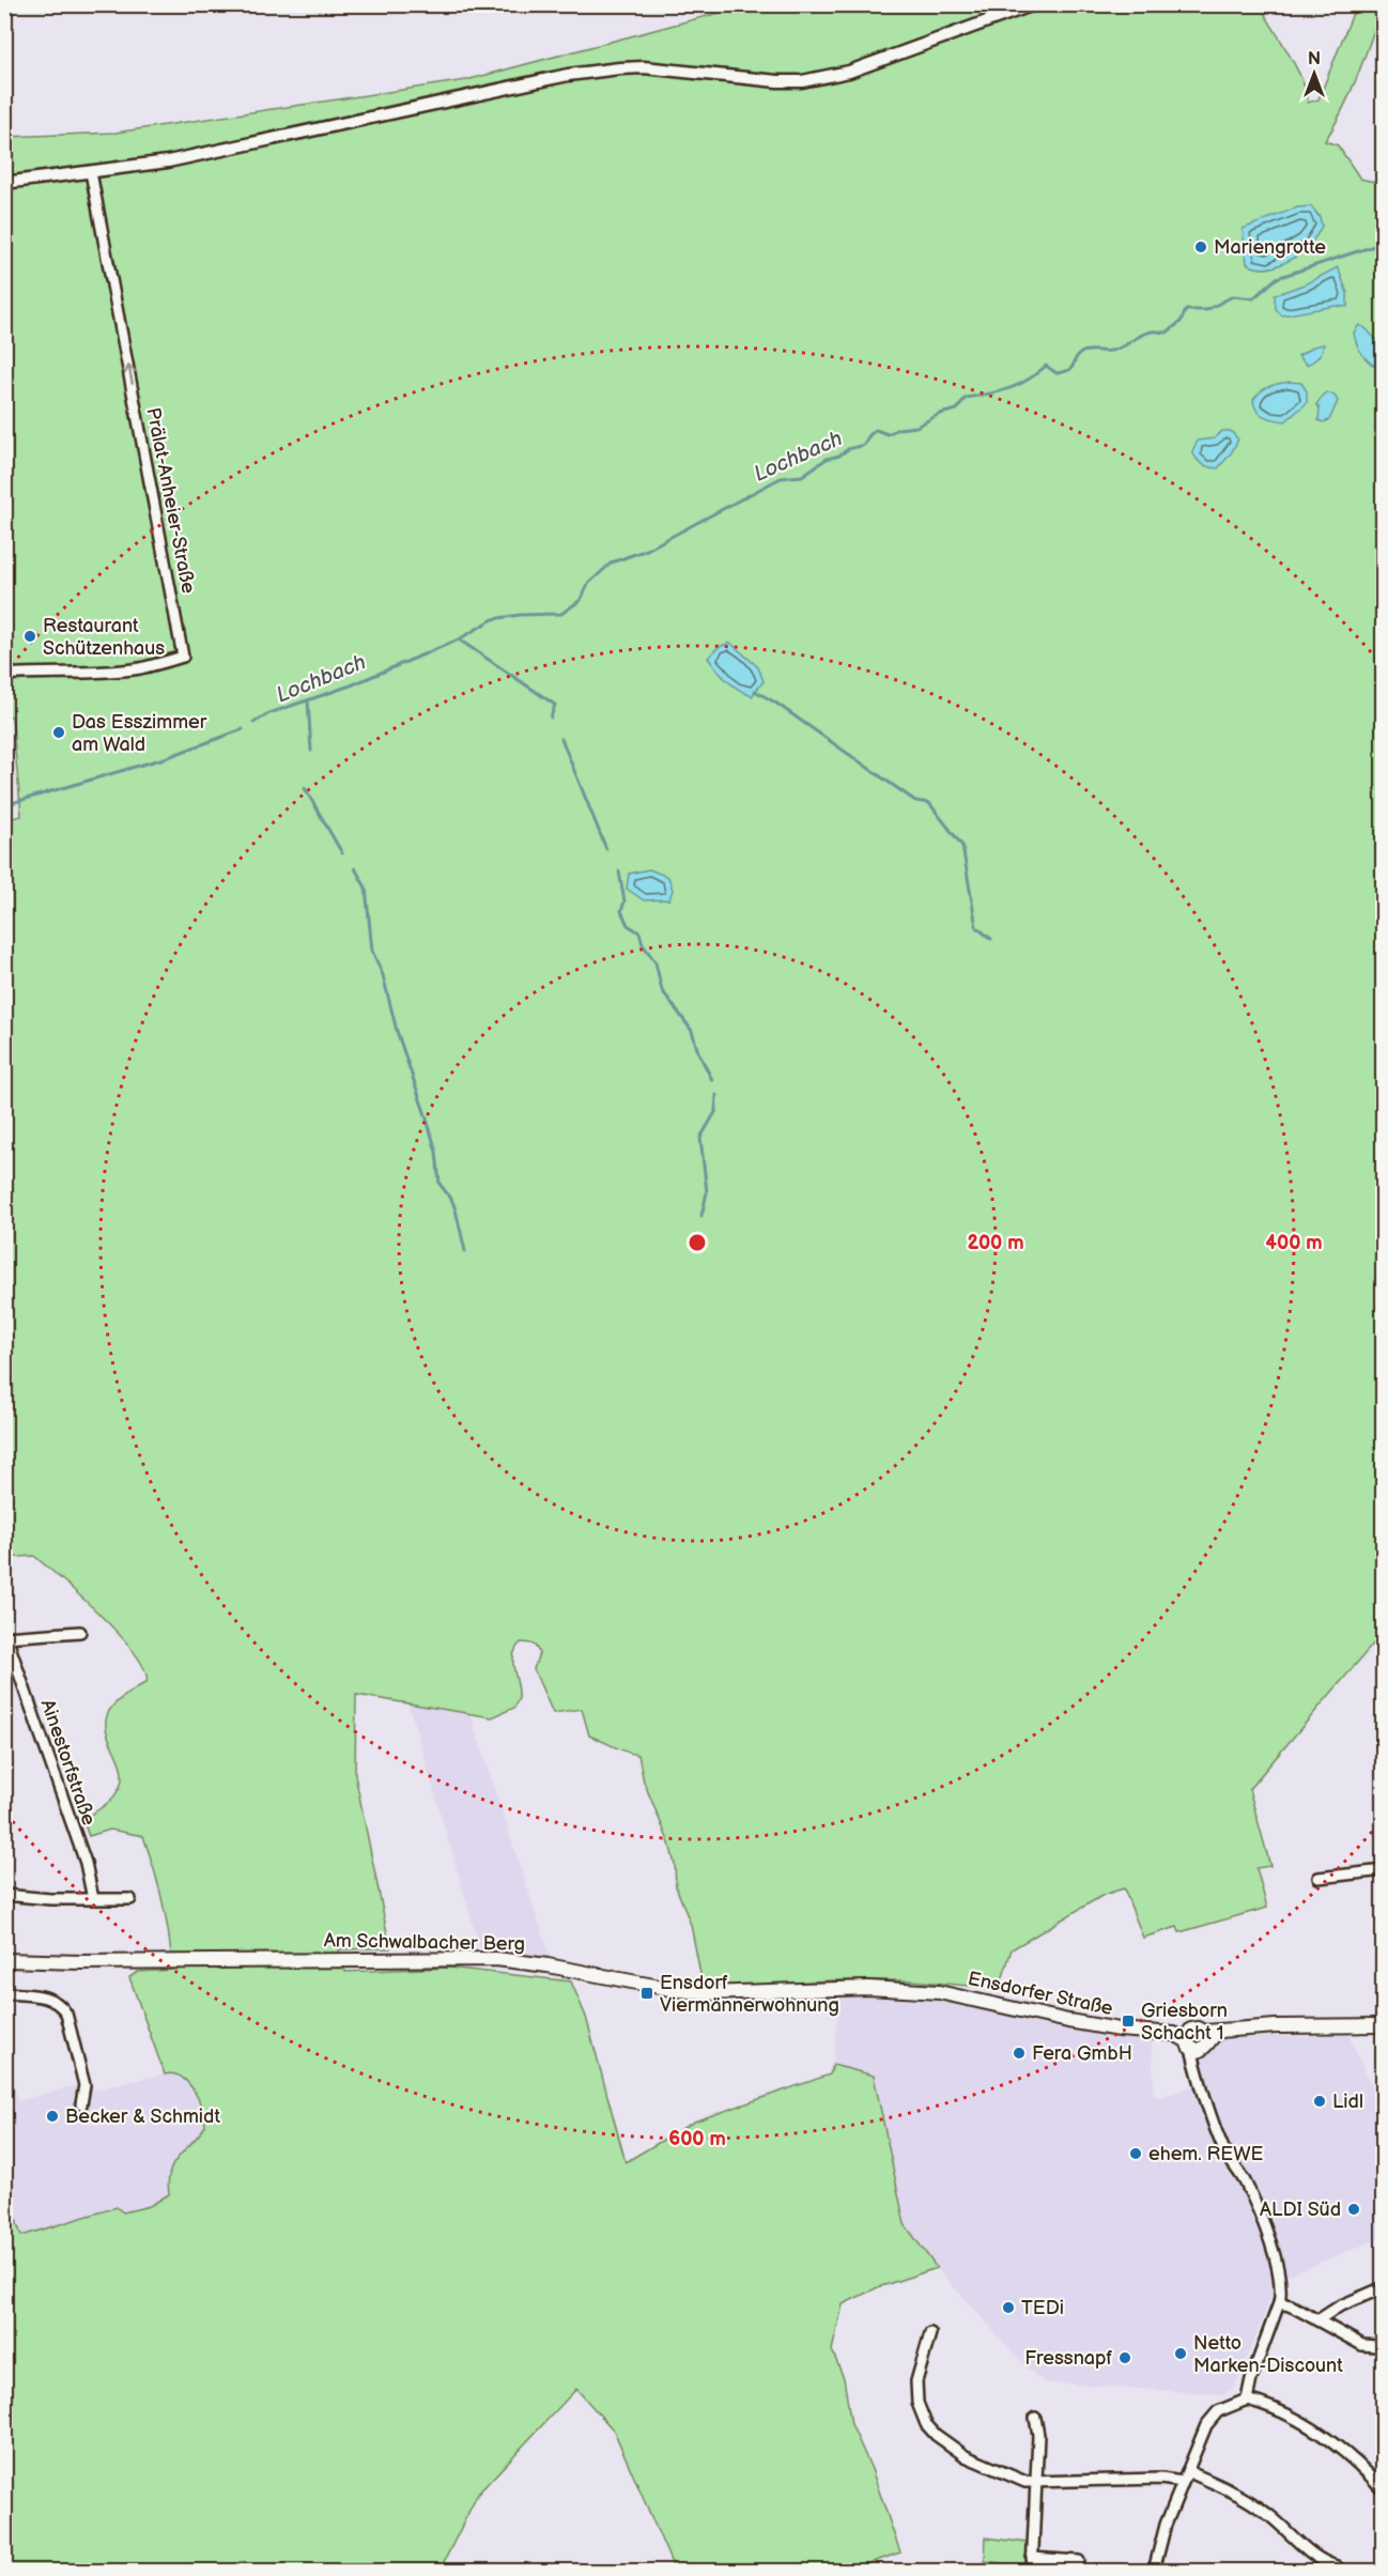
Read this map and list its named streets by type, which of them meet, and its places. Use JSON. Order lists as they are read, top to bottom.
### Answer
{
  "streets": {
    "main road": ["Am Schwalbacher Berg", "Ensdorfer Straße"],
    "street": ["Prälat-Anheier-Straße", "Ainestorfstraße"]
  },
  "crossings": [
    ["Am Schwalbacher Berg", "Ensdorfer Straße"]
  ],
  "water": ["Lochbach"],
  "places": {
    "other": [
      "Mariengrotte",
      "Restaurant Schützenhaus",
      "Das Esszimmer am Wald",
      "Fera GmbH",
      "Lidl",
      "Becker & Schmidt",
      "ehem. REWE",
      "ALDI Süd",
      "TEDi",
      "Netto Marken-Discount",
      "Fressnapf"
    ],
    "transit": ["Ensdorf Viermännerwohnung", "Griesborn Schacht 1"]
  },
  "north": "top",
  "rings": ["200 m", "400 m", "600 m"]
}
